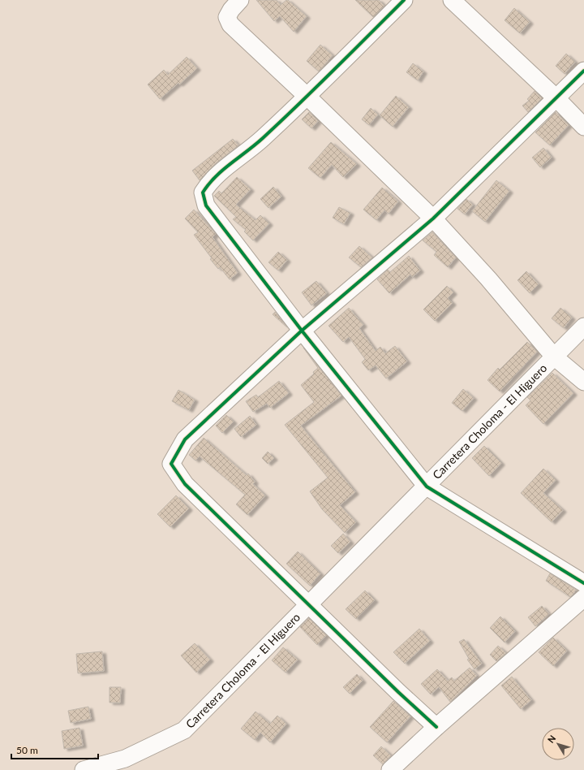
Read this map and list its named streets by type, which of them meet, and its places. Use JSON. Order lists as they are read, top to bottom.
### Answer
{
  "streets": {
    "street": ["Carretera Choloma - El Higuero"]
  },
  "scale_bar": "50 m",
  "north": "top left"
}
